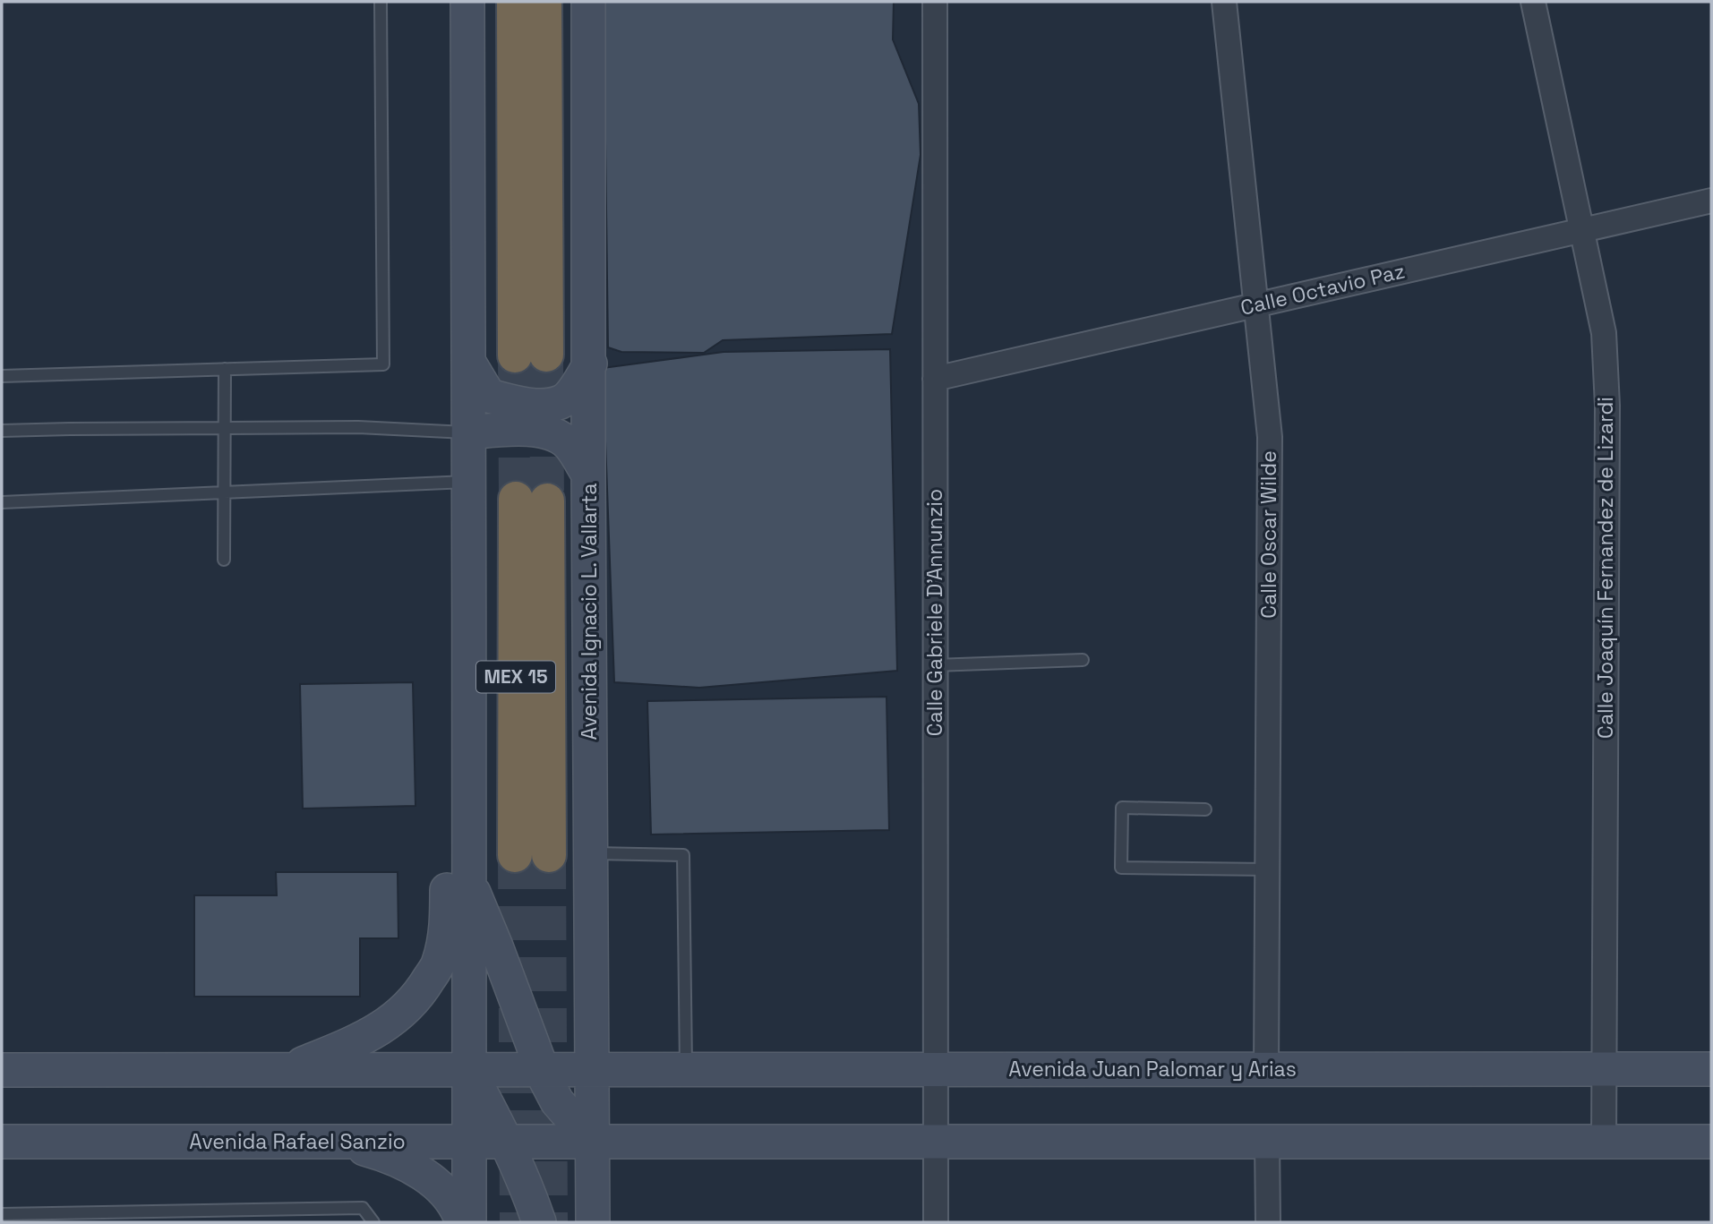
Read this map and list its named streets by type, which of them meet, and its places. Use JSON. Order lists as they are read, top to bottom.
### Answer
{
  "streets": {
    "highway": ["Avenida Ignacio L. Vallarta", "MEX 15"],
    "main road": ["Avenida Juan Palomar y Arias", "Avenida Rafael Sanzio"],
    "street": [
      "Calle Octavio Paz",
      "Calle Oscar Wilde",
      "Calle Joaquín Fernandez de Lizardi",
      "Calle Gabriele D'Annunzio"
    ]
  },
  "crossings": [
    ["Calle Octavio Paz", "Calle Oscar Wilde"],
    ["Calle Octavio Paz", "Calle Joaquín Fernandez de Lizardi"],
    ["Calle Octavio Paz", "Calle Gabriele D'Annunzio"],
    ["Calle Oscar Wilde", "Avenida Juan Palomar y Arias"],
    ["Calle Joaquín Fernandez de Lizardi", "Avenida Juan Palomar y Arias"],
    ["Avenida Ignacio L. Vallarta", "Avenida Juan Palomar y Arias"],
    ["Avenida Ignacio L. Vallarta", "Avenida Rafael Sanzio"],
    ["Calle Gabriele D'Annunzio", "Avenida Juan Palomar y Arias"]
  ]
}
